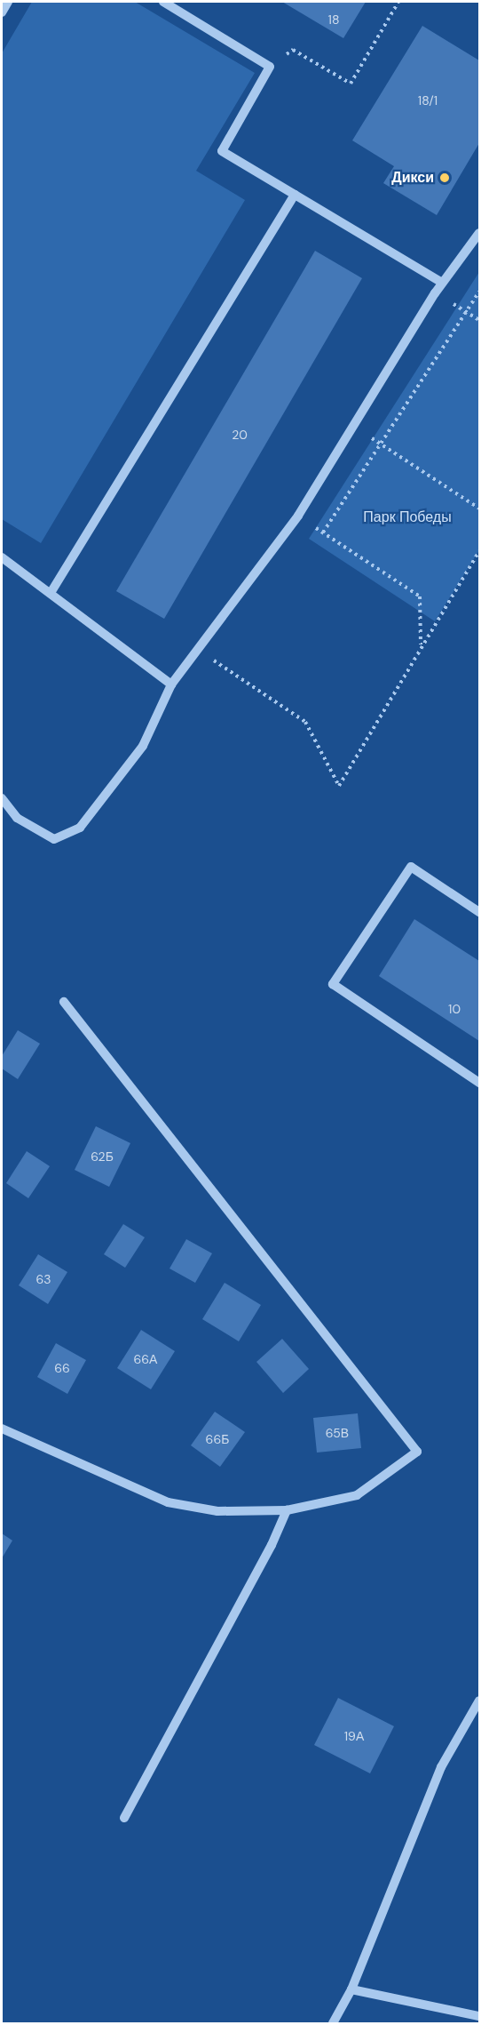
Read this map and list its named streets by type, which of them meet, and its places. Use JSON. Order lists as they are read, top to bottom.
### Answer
{
  "parks": ["Парк Победы"],
  "places": ["Дикси"],
  "house_numbers": [
    "18",
    "18/1",
    "20",
    "10",
    "62Б",
    "63",
    "66А",
    "66",
    "65В",
    "66Б",
    "19А"
  ]
}
